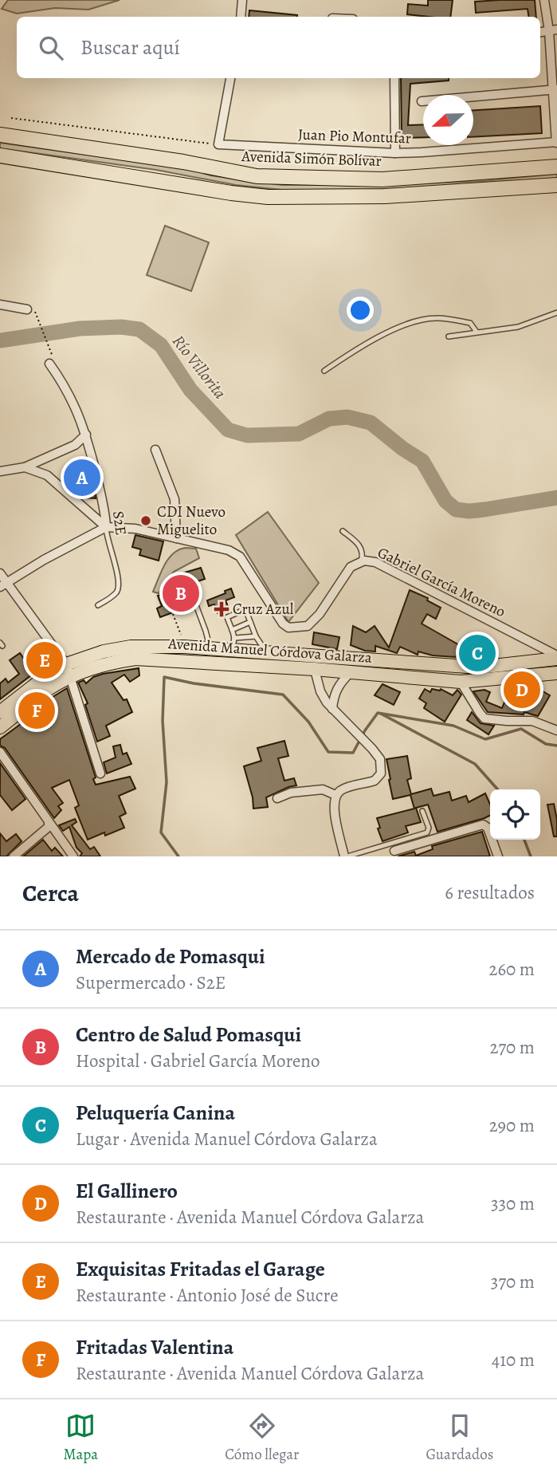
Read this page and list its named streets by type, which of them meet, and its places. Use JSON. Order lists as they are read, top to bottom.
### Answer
{
  "streets": {
    "highway": ["Avenida Simón Bolívar"],
    "main road": ["Avenida Manuel Córdova Galarza"],
    "street": ["Juan Pio Montufar", "S2E", "Gabriel García Moreno"]
  },
  "crossings": [
    ["S2E", "Gabriel García Moreno"],
    ["Gabriel García Moreno", "Avenida Manuel Córdova Galarza"]
  ],
  "water": ["Río Villorita"],
  "places": {
    "other": ["CDI Nuevo Miguelito"],
    "health": ["Cruz Azul"]
  },
  "north": "left",
  "page": {
    "search": "Buscar aquí",
    "pins": [
      "A",
      "B",
      "C",
      "E",
      "D",
      "F"
    ],
    "heading": ["Cerca", "6 resultados"],
    "list": [
      {
        "mark": "A",
        "name": "Mercado de Pomasqui",
        "note": "Supermercado · S2E",
        "value": "260 m"
      },
      {
        "mark": "B",
        "name": "Centro de Salud Pomasqui",
        "note": "Hospital · Gabriel García Moreno",
        "value": "270 m"
      },
      {
        "mark": "C",
        "name": "Peluquería Canina",
        "note": "Lugar · Avenida Manuel Córdova Galarza",
        "value": "290 m"
      },
      {
        "mark": "D",
        "name": "El Gallinero",
        "note": "Restaurante · Avenida Manuel Córdova Galarza",
        "value": "330 m"
      },
      {
        "mark": "E",
        "name": "Exquisitas Fritadas el Garage",
        "note": "Restaurante · Antonio José de Sucre",
        "value": "370 m"
      },
      {
        "mark": "F",
        "name": "Fritadas Valentina",
        "note": "Restaurante · Avenida Manuel Córdova Galarza",
        "value": "410 m"
      }
    ],
    "nav": ["Mapa", "Cómo llegar", "Guardados"]
  }
}
